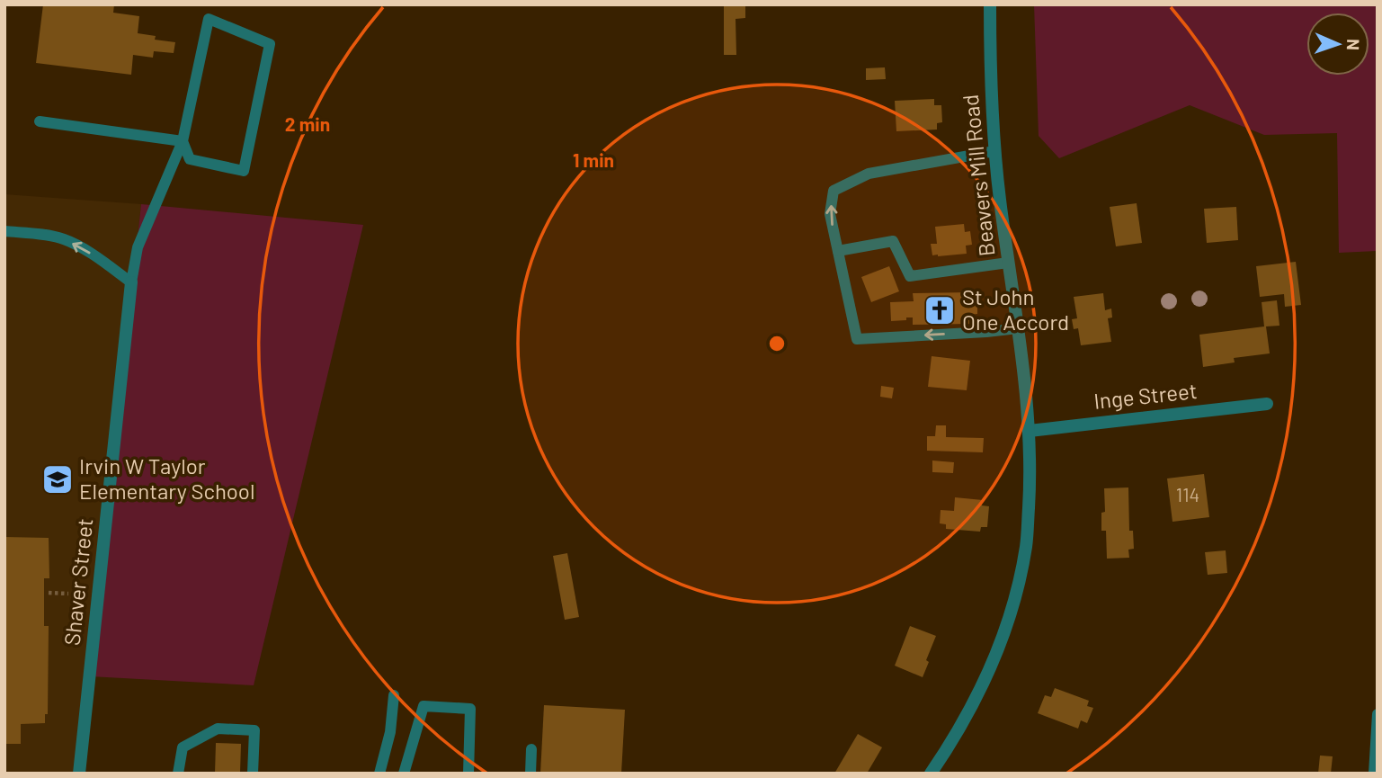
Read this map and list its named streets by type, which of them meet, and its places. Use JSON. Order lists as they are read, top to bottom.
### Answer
{
  "streets": {
    "street": ["Beavers Mill Road", "Inge Street", "Shaver Street"]
  },
  "crossings": [
    ["Beavers Mill Road", "Inge Street"]
  ],
  "places": {
    "church": ["St John One Accord"],
    "school or university": ["Irvin W Taylor Elementary School"]
  },
  "house_numbers": ["114"],
  "north": "right",
  "rings": ["2 min", "1 min"]
}
